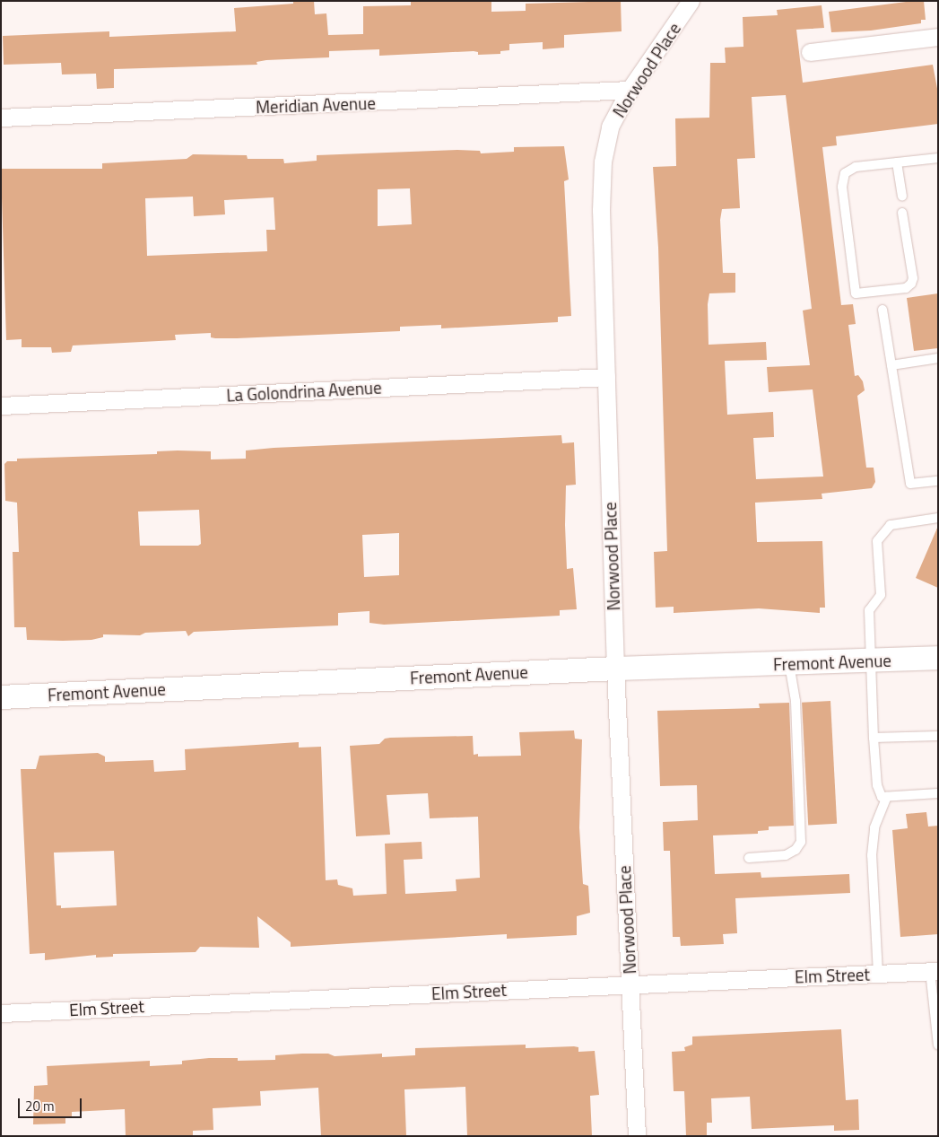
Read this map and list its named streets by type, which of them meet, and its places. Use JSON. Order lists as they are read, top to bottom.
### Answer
{
  "streets": {
    "main road": ["Fremont Avenue"],
    "street": [
      "Norwood Place",
      "Meridian Avenue",
      "La Golondrina Avenue",
      "Elm Street"
    ]
  },
  "crossings": [
    ["Norwood Place", "Meridian Avenue"],
    ["Norwood Place", "La Golondrina Avenue"],
    ["Norwood Place", "Fremont Avenue"],
    ["Norwood Place", "Elm Street"]
  ],
  "scale_bar": "20 m"
}
